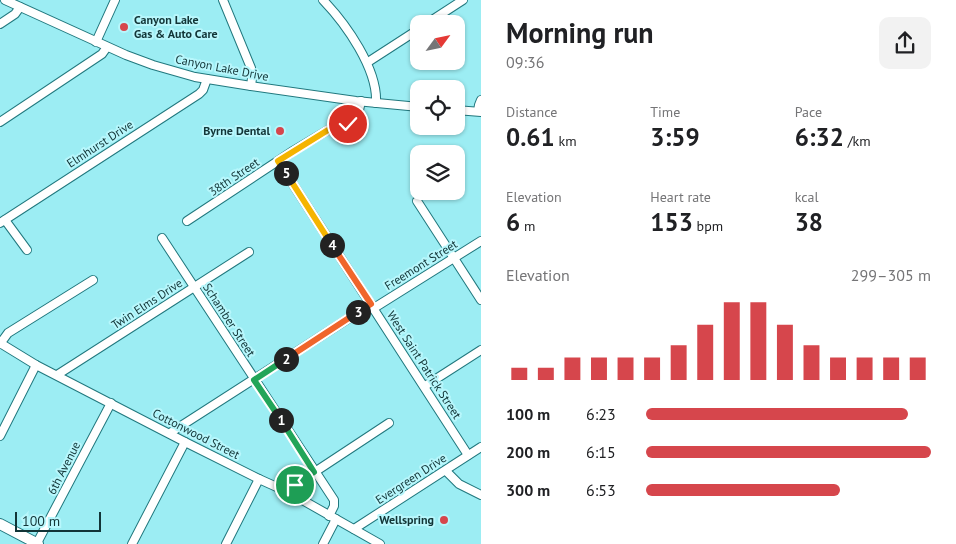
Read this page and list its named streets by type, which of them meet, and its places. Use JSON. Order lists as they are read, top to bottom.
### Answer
{
  "streets": {
    "street": [
      "Canyon Lake Drive",
      "Elmhurst Drive",
      "38th Street",
      "Freemont Street",
      "Twin Elms Drive",
      "Schamber Street",
      "West Saint Patrick Street",
      "Cottonwood Street",
      "6th Avenue",
      "Evergreen Drive"
    ]
  },
  "crossings": [
    ["Canyon Lake Drive", "Elmhurst Drive"],
    ["Canyon Lake Drive", "38th Street"],
    ["38th Street", "West Saint Patrick Street"],
    ["Freemont Street", "Schamber Street"],
    ["Freemont Street", "West Saint Patrick Street"],
    ["Freemont Street", "Cottonwood Street"],
    ["Twin Elms Drive", "Schamber Street"],
    ["Twin Elms Drive", "Cottonwood Street"],
    ["Schamber Street", "Cottonwood Street"],
    ["West Saint Patrick Street", "Evergreen Drive"],
    ["Cottonwood Street", "6th Avenue"],
    ["Cottonwood Street", "Evergreen Drive"]
  ],
  "places": ["Canyon Lake Gas & Auto Care", "Byrne Dental", "Wellspring"],
  "scale_bar": "100 m",
  "north": "top right",
  "page": {
    "heading": ["Morning run", "09:36"],
    "stats": [
      ["Distance", "0.61 km"],
      ["Time", "3:59"],
      ["Pace", "6:32 /km"],
      ["Elevation", "6 m"],
      ["Heart rate", "153 bpm"],
      ["kcal", "38"]
    ],
    "pins": [
      "5",
      "4",
      "3",
      "2",
      "1"
    ],
    "chart": ["Elevation", "299–305 m"],
    "list": [
      {
        "name": "100 m",
        "note": "6:23"
      },
      {
        "name": "200 m",
        "note": "6:15"
      },
      {
        "name": "300 m",
        "note": "6:53"
      }
    ],
    "scale": "100 m"
  }
}
